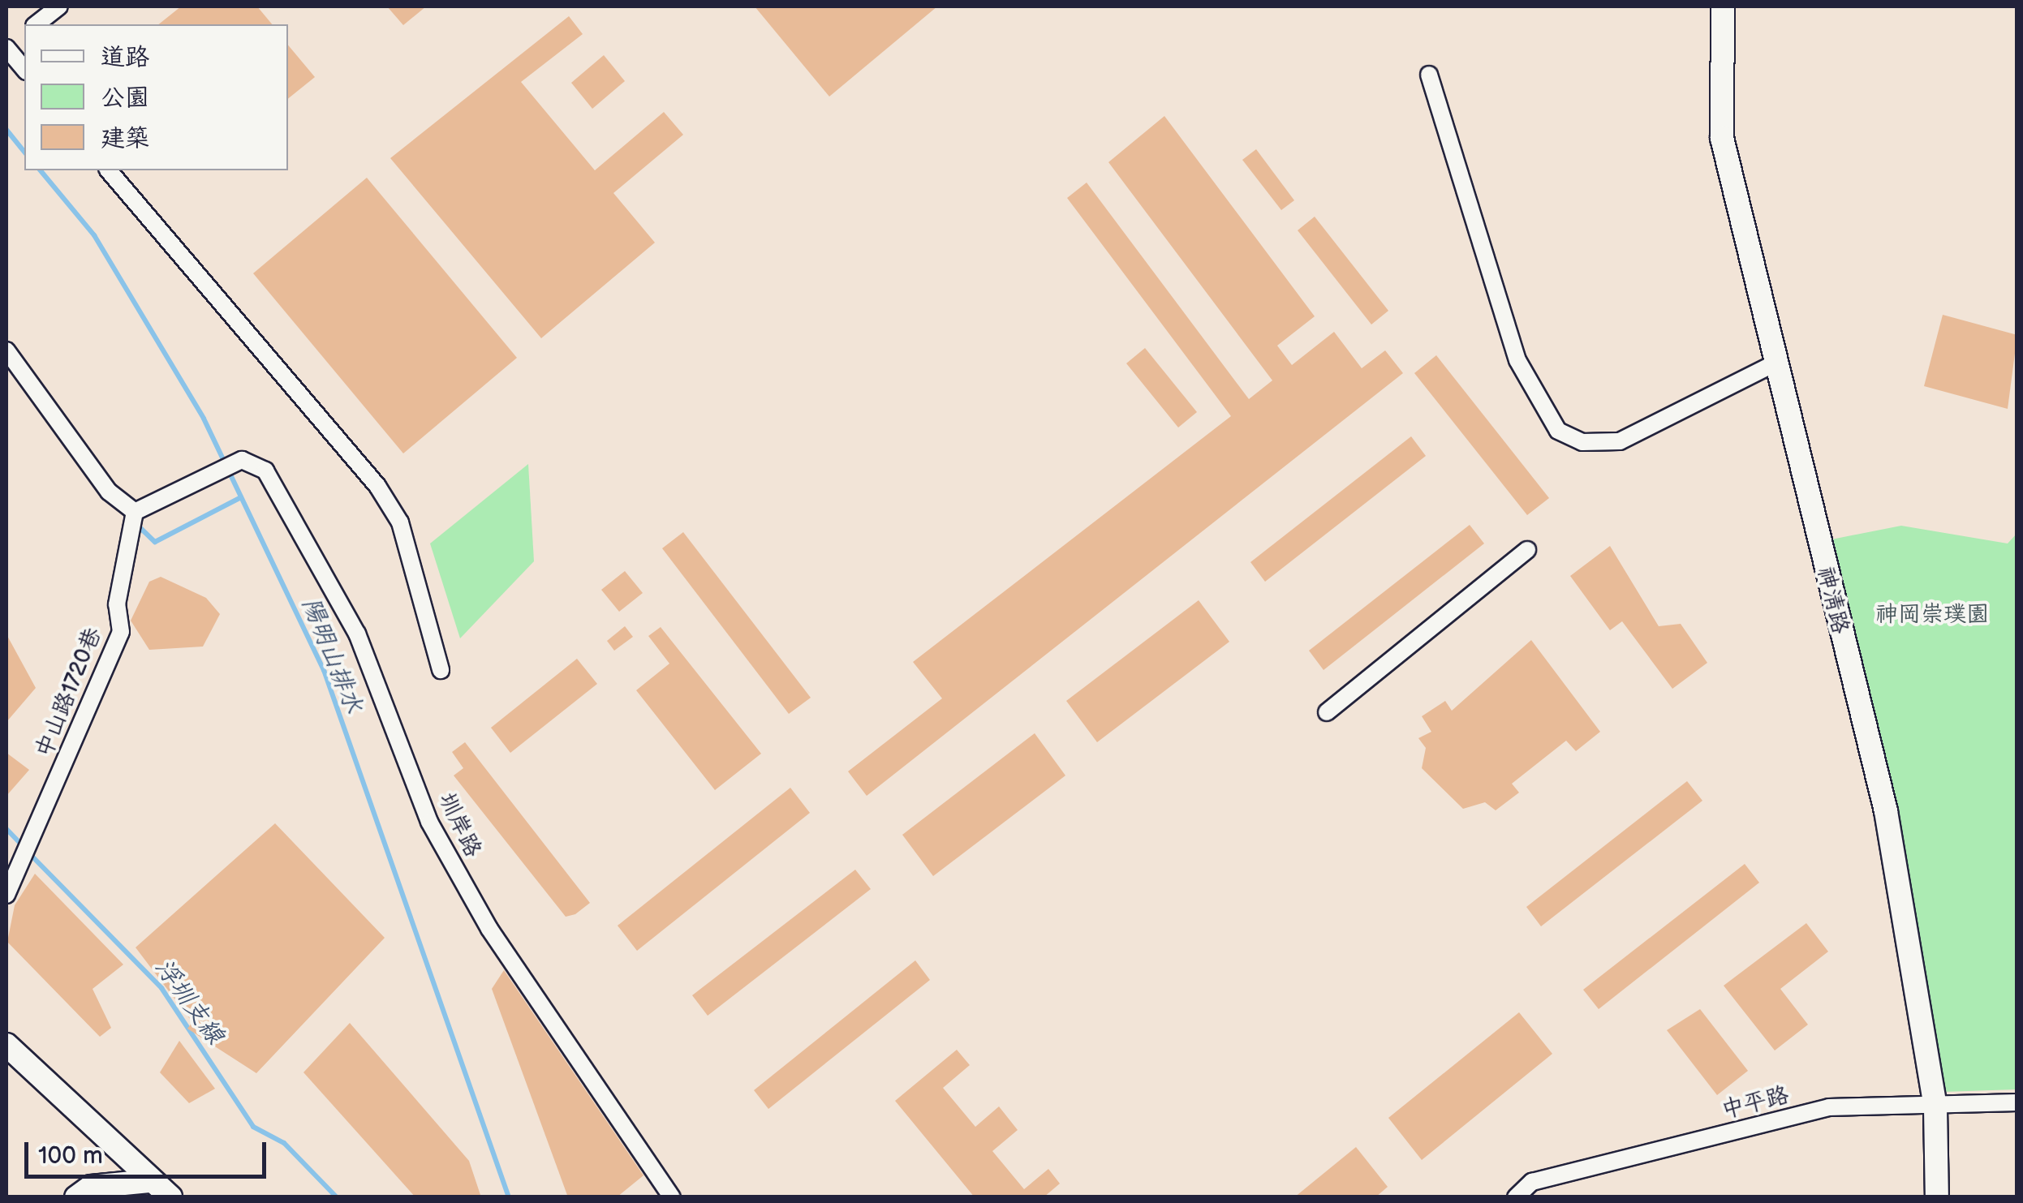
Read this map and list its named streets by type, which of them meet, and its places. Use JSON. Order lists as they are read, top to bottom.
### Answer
{
  "streets": {
    "street": [
      "神清路",
      "中山路1720巷",
      "圳岸路",
      "中平路"
    ]
  },
  "crossings": [
    ["神清路", "中平路"],
    ["中山路1720巷", "圳岸路"]
  ],
  "water": ["陽明山排水", "浮圳支線"],
  "parks": ["神岡崇璞園"],
  "legend": ["道路", "公園", "建築"],
  "scale_bar": "100 m"
}
